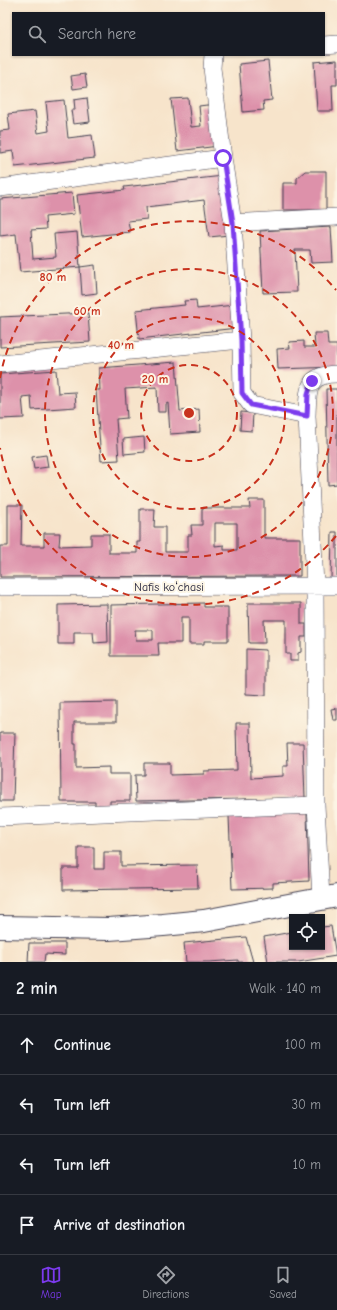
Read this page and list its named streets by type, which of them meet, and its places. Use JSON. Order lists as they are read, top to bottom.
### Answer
{
  "streets": {
    "street": ["Nafis koʻchasi"]
  },
  "page": {
    "search": "Search here",
    "heading": ["2 min", "Walk · 140 m"],
    "list": [
      ["Continue", "100 m"],
      ["Turn left", "30 m"],
      ["Turn left", "10 m"],
      "Arrive at destination"
    ],
    "nav": ["Map", "Directions", "Saved"]
  },
  "rings": [
    "80 m",
    "60 m",
    "40 m",
    "20 m"
  ]
}
